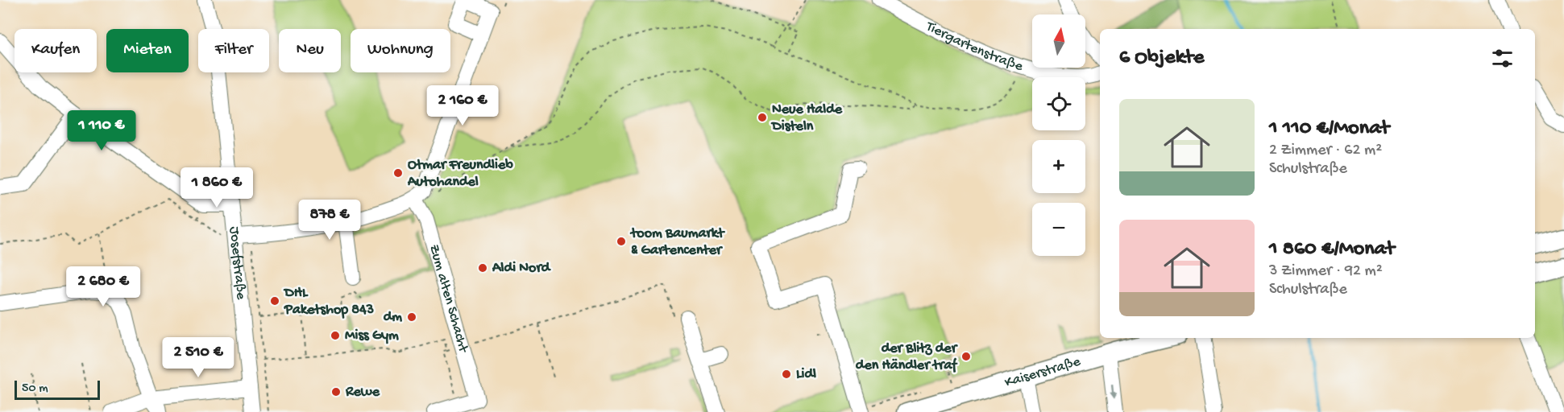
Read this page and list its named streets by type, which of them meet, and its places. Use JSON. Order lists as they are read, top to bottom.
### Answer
{
  "streets": {
    "main road": ["Kaiserstraße"],
    "street": ["Tiergartenstraße", "Josefstraße", "Zum alten Schacht"]
  },
  "places": [
    "Neue Halde Disteln",
    "Otmar Freundlieb Autohandel",
    "toom Baumarkt & Gartencenter",
    "Aldi Nord",
    "DHL Paketshop 843",
    "dm",
    "Miss Gym",
    "der Blitz der den Händler traf",
    "Lidl",
    "Rewe"
  ],
  "scale_bar": "50 m",
  "north": "top",
  "page": {
    "map_buttons": ["+", "−"],
    "chip": [
      "Kaufen",
      "Mieten",
      "Filter",
      "Neu",
      "Wohnung"
    ],
    "heading": "6 Objekte",
    "price": [
      "2 160 €",
      "1 110 €",
      "1 860 €",
      "878 €",
      "2 680 €",
      "2 510 €"
    ],
    "list": [
      {
        "name": "1 110 €/Monat",
        "note": "2 Zimmer · 62 m² · Schulstraße"
      },
      {
        "name": "1 860 €/Monat",
        "note": "3 Zimmer · 92 m² · Schulstraße"
      }
    ],
    "scale": "50 m"
  }
}
